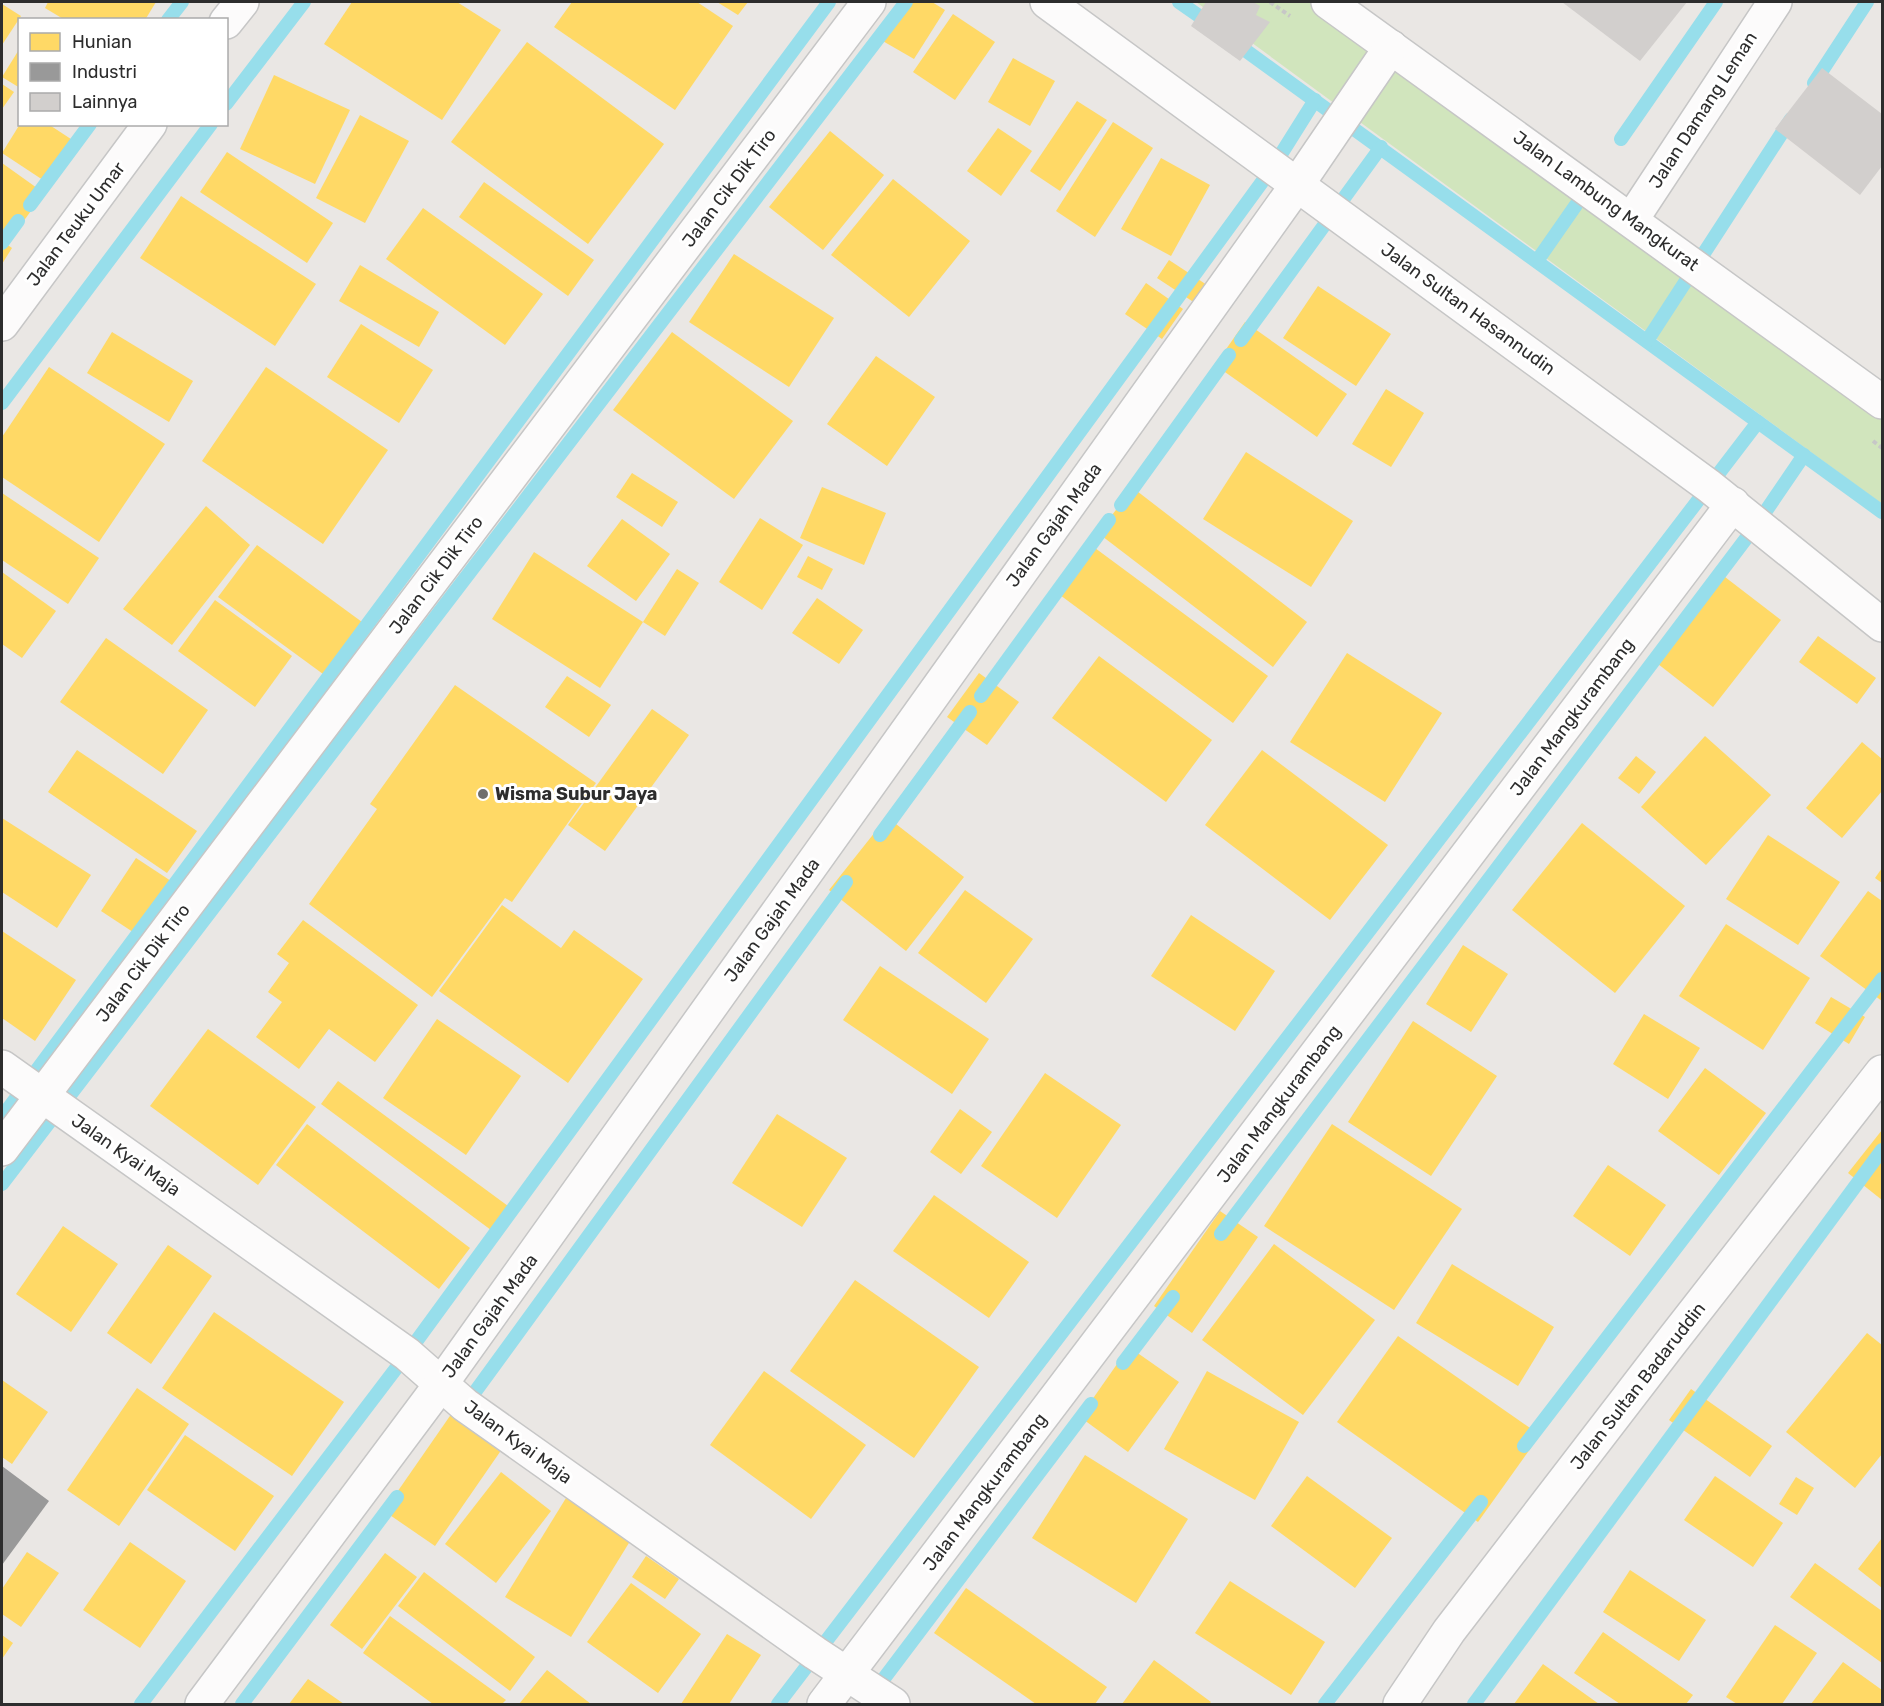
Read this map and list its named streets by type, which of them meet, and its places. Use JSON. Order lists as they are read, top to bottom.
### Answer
{
  "streets": {
    "street": [
      "Jalan Damang Leman",
      "Jalan Cik Dik Tiro",
      "Jalan Lambung Mangkurat",
      "Jalan Teuku Umar",
      "Jalan Sultan Hasannudin",
      "Jalan Gajah Mada",
      "Jalan Mangkurambang",
      "Jalan Kyai Maja",
      "Jalan Sultan Badaruddin"
    ]
  },
  "crossings": [
    ["Jalan Damang Leman", "Jalan Lambung Mangkurat"],
    ["Jalan Cik Dik Tiro", "Jalan Kyai Maja"],
    ["Jalan Lambung Mangkurat", "Jalan Gajah Mada"],
    ["Jalan Sultan Hasannudin", "Jalan Gajah Mada"],
    ["Jalan Sultan Hasannudin", "Jalan Mangkurambang"],
    ["Jalan Gajah Mada", "Jalan Kyai Maja"],
    ["Jalan Mangkurambang", "Jalan Kyai Maja"]
  ],
  "places": ["Wisma Subur Jaya"],
  "legend": ["Hunian", "Industri", "Lainnya"]
}
